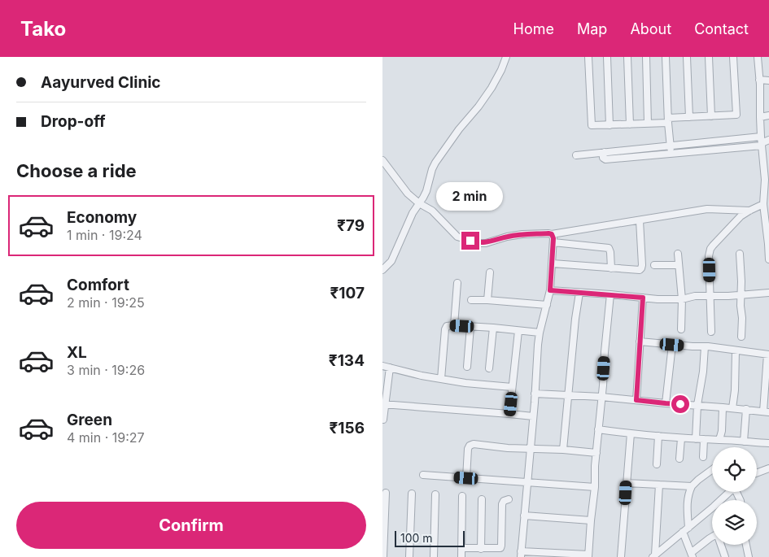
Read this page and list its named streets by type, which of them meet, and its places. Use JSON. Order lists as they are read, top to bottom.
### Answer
{
  "scale_bar": "100 m",
  "page": {
    "header": "Tako",
    "nav": [
      "Home",
      "Map",
      "About",
      "Contact"
    ],
    "banner": ["Aayurved Clinic", "Drop-off"],
    "heading": "Choose a ride",
    "bubble": "2 min",
    "list": [
      {
        "name": "Economy",
        "note": "1 min · 19:24",
        "value": "₹79"
      },
      {
        "name": "Comfort",
        "note": "2 min · 19:25",
        "value": "₹107"
      },
      {
        "name": "XL",
        "note": "3 min · 19:26",
        "value": "₹134"
      },
      {
        "name": "Green",
        "note": "4 min · 19:27",
        "value": "₹156"
      }
    ],
    "buttons": "Confirm",
    "scale": "100 m"
  }
}
